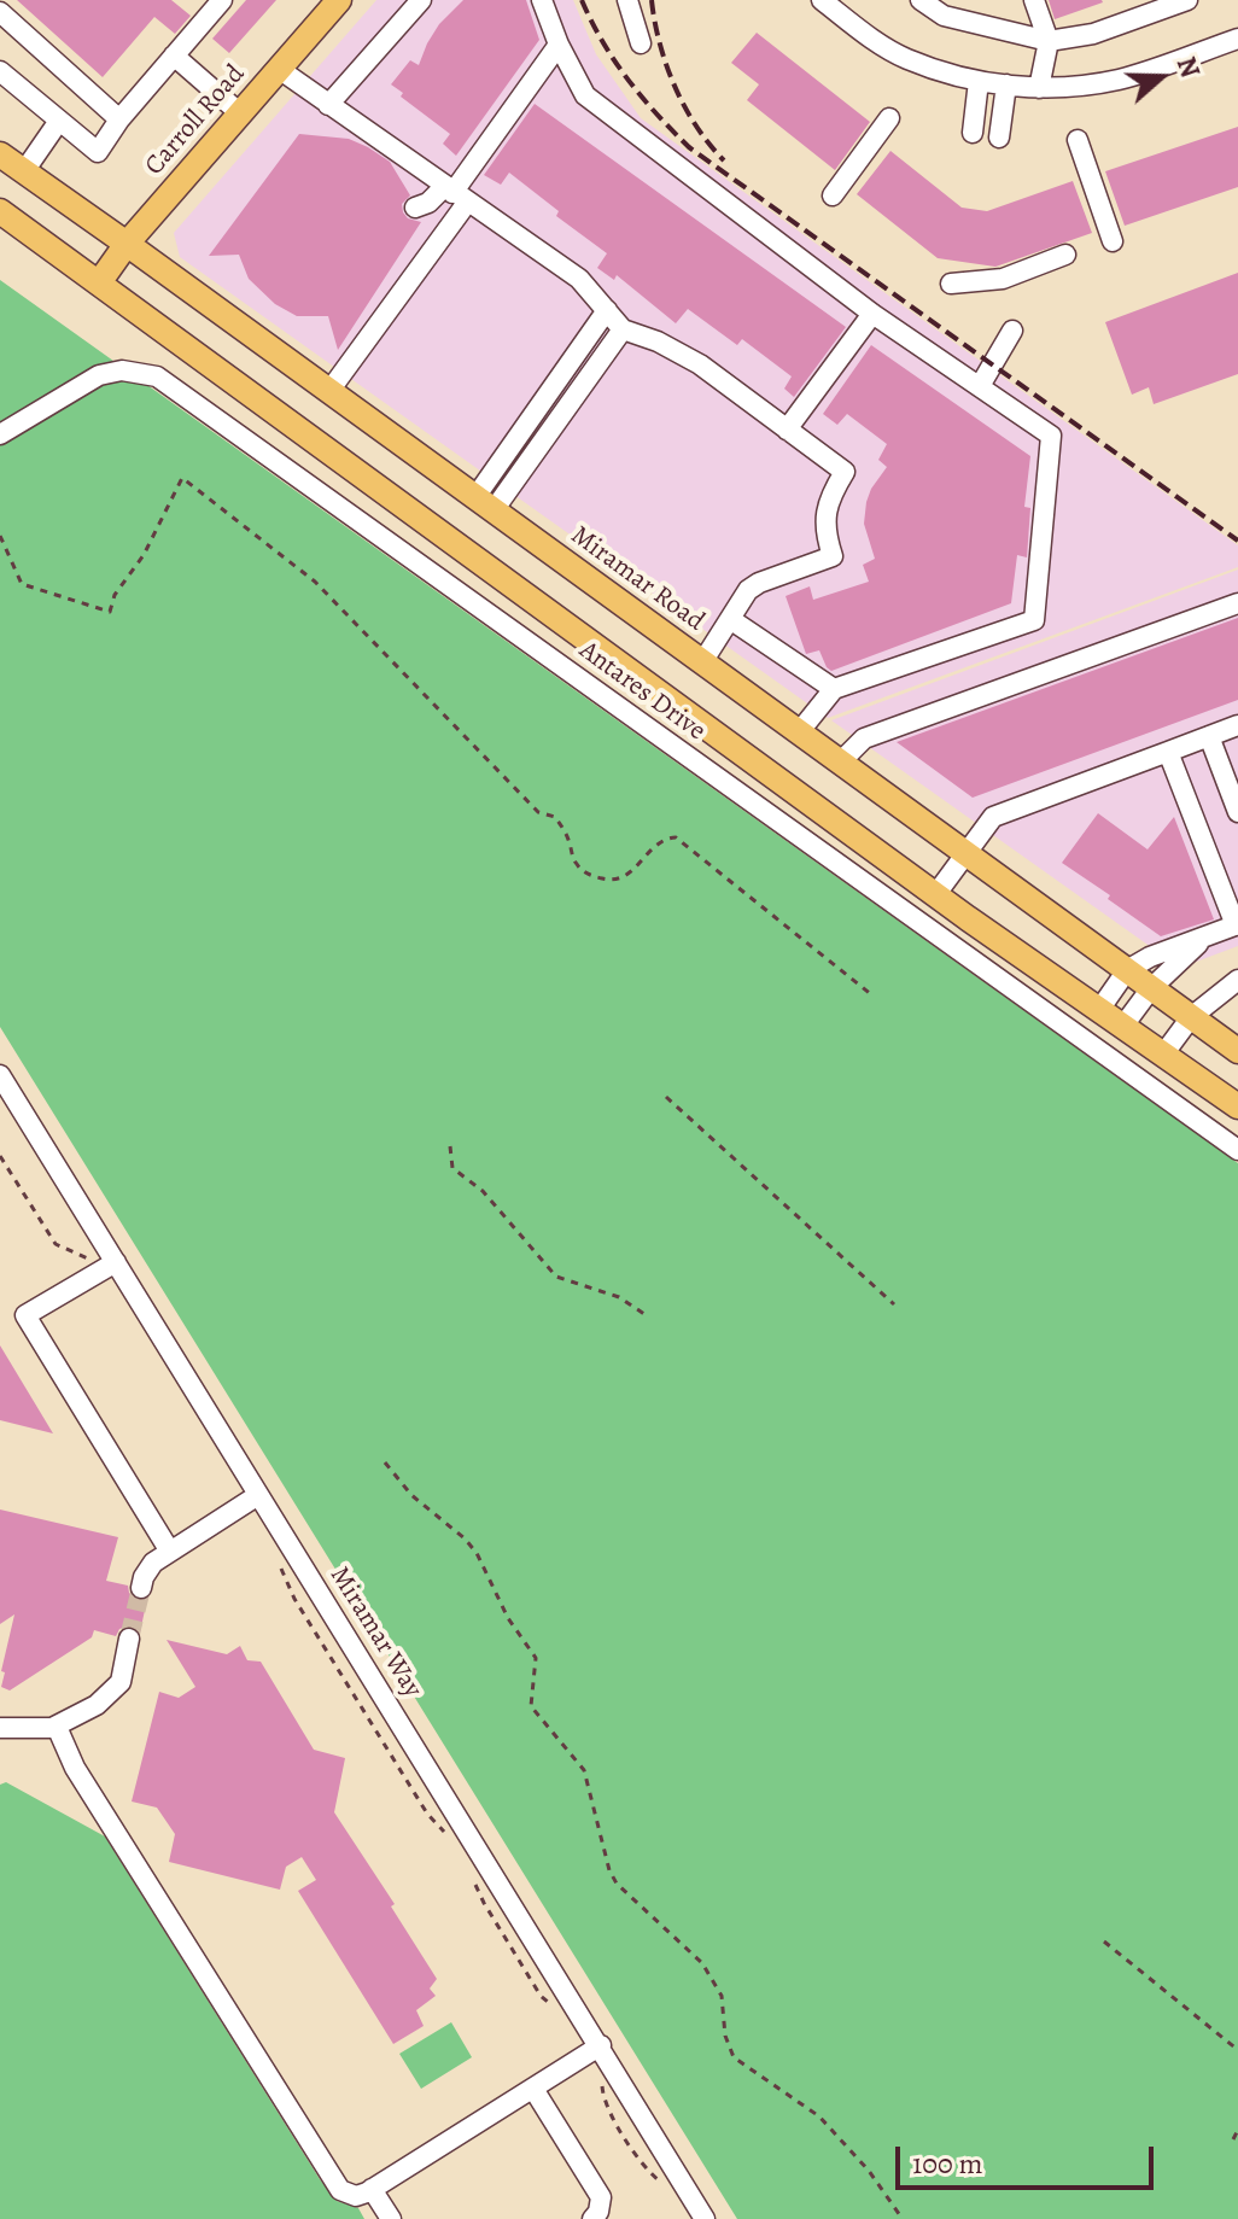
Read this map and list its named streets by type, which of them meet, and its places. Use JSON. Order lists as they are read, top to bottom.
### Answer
{
  "streets": {
    "main road": ["Carroll Road", "Miramar Road"],
    "street": ["Antares Drive", "Miramar Way"]
  },
  "crossings": [
    ["Carroll Road", "Miramar Road"]
  ],
  "scale_bar": "100 m",
  "north": "right"
}
